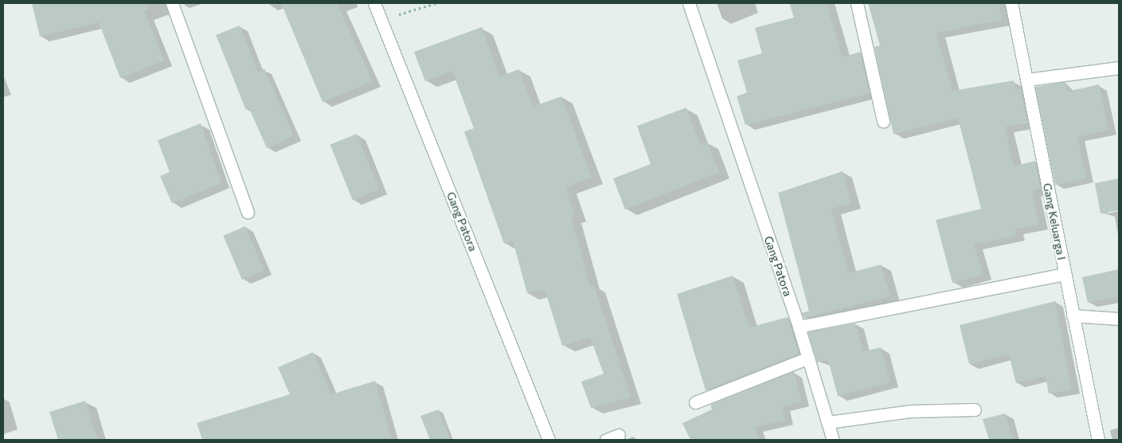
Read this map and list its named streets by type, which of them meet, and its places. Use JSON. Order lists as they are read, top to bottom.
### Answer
{
  "streets": {
    "street": ["Gang Patora", "Gang Keluarga I"]
  }
}
